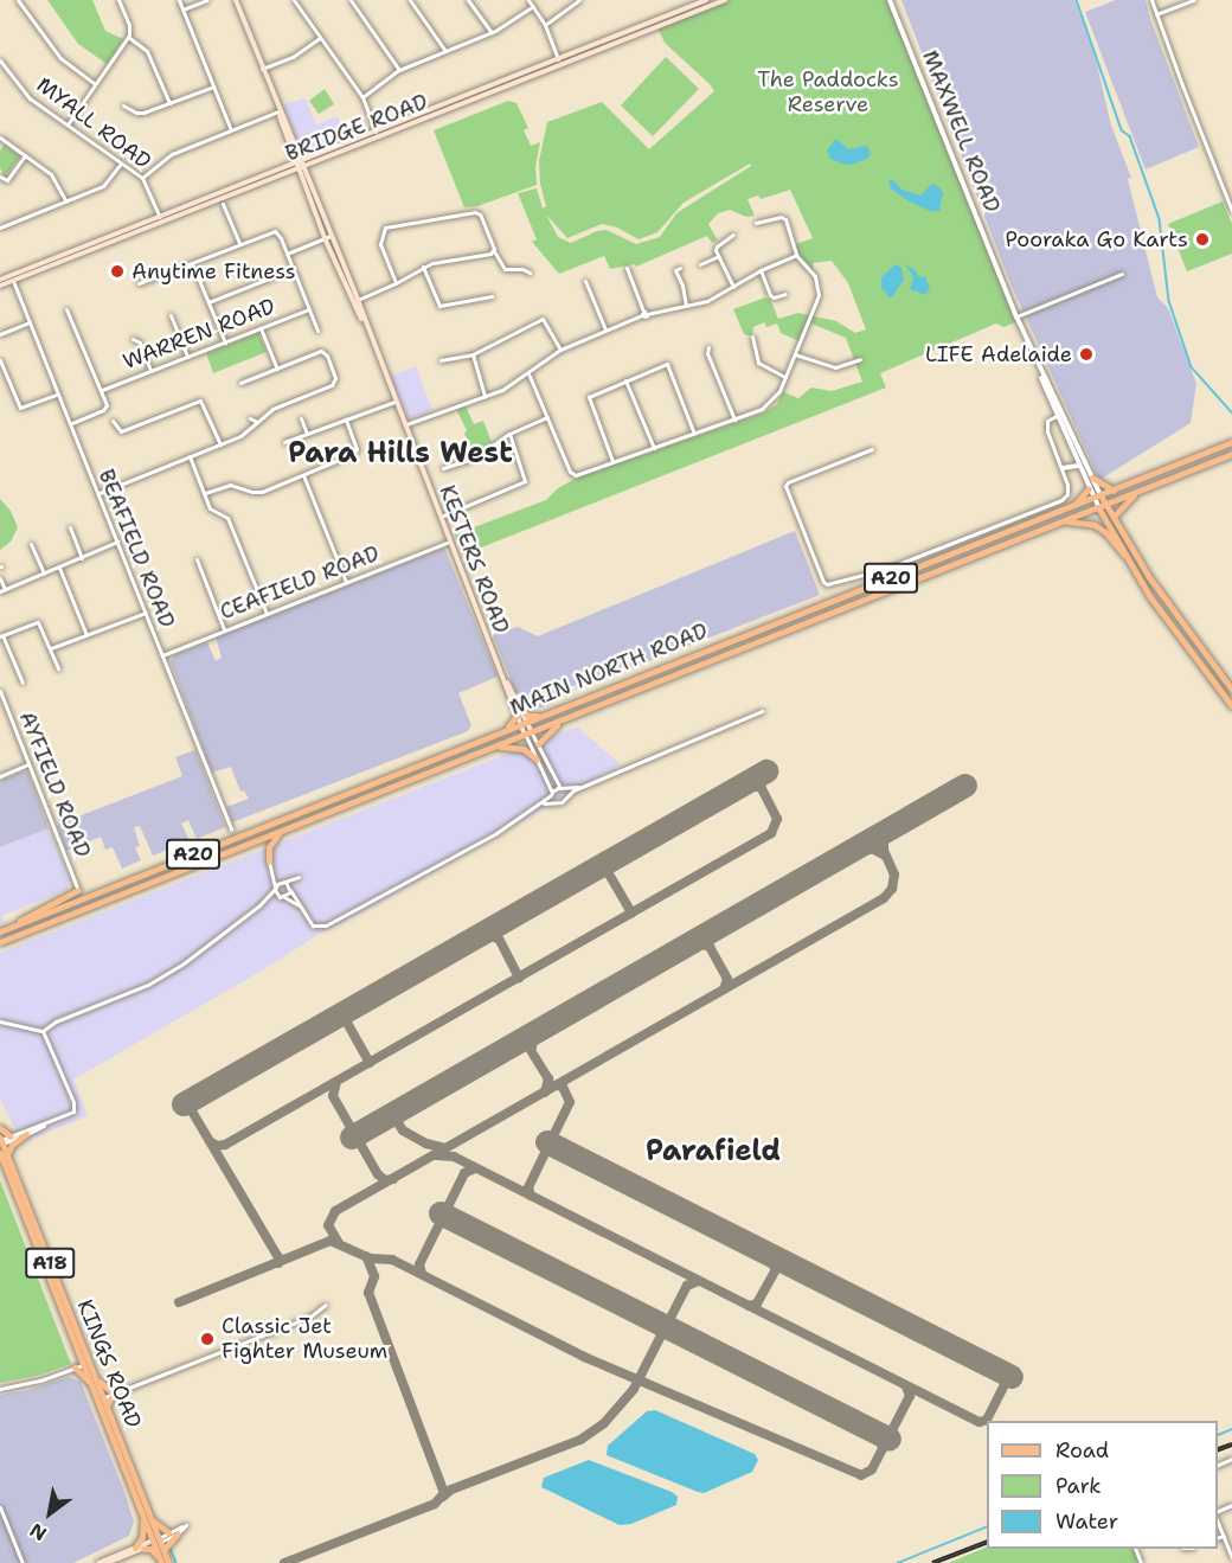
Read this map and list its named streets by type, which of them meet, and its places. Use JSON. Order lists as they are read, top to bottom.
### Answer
{
  "streets": {
    "main road": [
      "BRIDGE ROAD",
      "KESTERS ROAD",
      "A20",
      "MAIN NORTH ROAD",
      "A18",
      "KINGS ROAD"
    ],
    "street": [
      "MYALL ROAD",
      "MAXWELL ROAD",
      "WARREN ROAD",
      "BEAFIELD ROAD",
      "CEAFIELD ROAD",
      "AYFIELD ROAD"
    ]
  },
  "crossings": [
    ["MYALL ROAD", "BRIDGE ROAD"],
    ["BRIDGE ROAD", "BEAFIELD ROAD"],
    ["BRIDGE ROAD", "KESTERS ROAD"],
    ["MAXWELL ROAD", "MAIN NORTH ROAD"],
    ["BEAFIELD ROAD", "CEAFIELD ROAD"],
    ["KESTERS ROAD", "CEAFIELD ROAD"],
    ["KESTERS ROAD", "MAIN NORTH ROAD"]
  ],
  "districts": ["Para Hills West", "Parafield"],
  "parks": ["The Paddocks Reserve"],
  "places": [
    "Pooraka Go Karts",
    "Anytime Fitness",
    "LIFE Adelaide",
    "Classic Jet Fighter Museum"
  ],
  "legend": ["Road", "Park", "Water"],
  "north": "bottom left"
}
